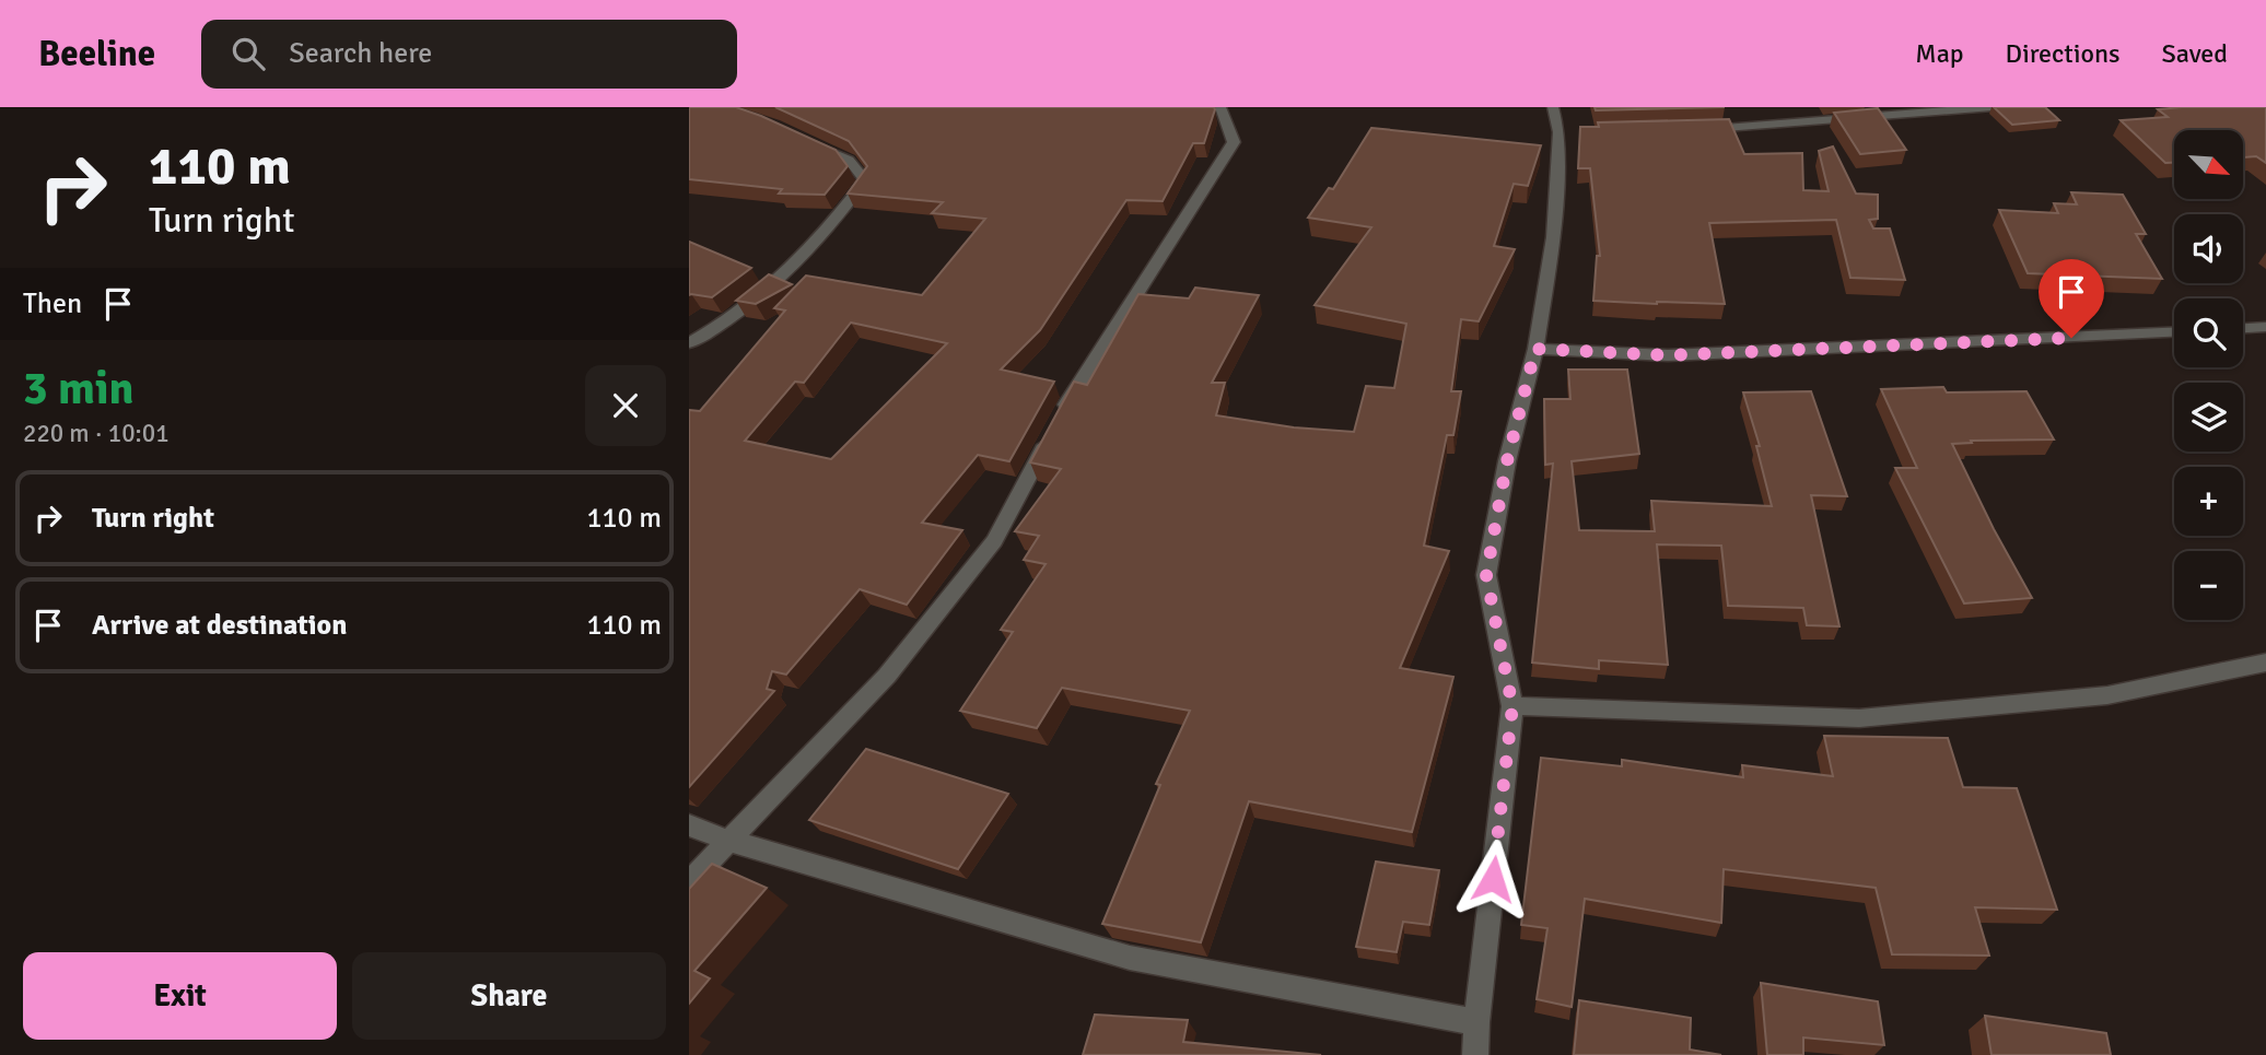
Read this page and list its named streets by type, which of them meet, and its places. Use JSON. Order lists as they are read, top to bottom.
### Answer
{
  "north": "bottom right",
  "page": {
    "header": "Beeline",
    "search": "Search here",
    "nav": ["Map", "Directions", "Saved"],
    "turn": ["110 m", "Turn right"],
    "map_buttons": ["+", "−"],
    "then": "Then",
    "heading": ["3 min", "220 m · 10:01"],
    "list": [
      {
        "name": "Turn right",
        "value": "110 m"
      },
      {
        "name": "Arrive at destination",
        "value": "110 m"
      }
    ],
    "buttons": ["Exit", "Share"]
  }
}
